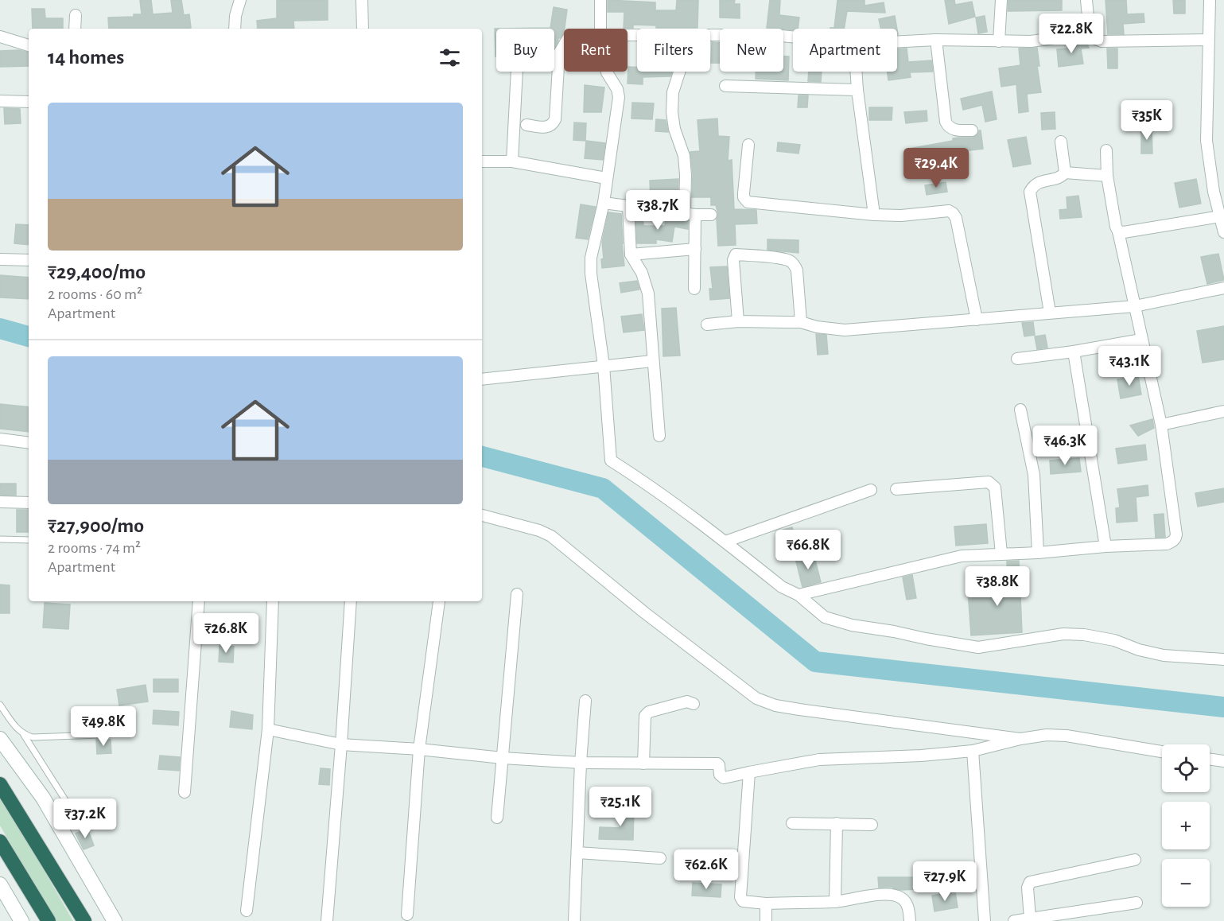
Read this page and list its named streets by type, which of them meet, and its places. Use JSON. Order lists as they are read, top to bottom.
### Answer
{
  "page": {
    "price": [
      "₹22.8K",
      "₹35K",
      "₹29.4K",
      "₹38.7K",
      "₹43.1K",
      "₹46.3K",
      "₹66.8K",
      "₹38.8K",
      "₹26.8K",
      "₹49.8K",
      "₹25.1K",
      "₹37.2K",
      "₹62.6K",
      "₹27.9K"
    ],
    "chip": [
      "Buy",
      "Rent",
      "Filters",
      "New",
      "Apartment"
    ],
    "heading": "14 homes",
    "list": [
      {
        "name": "₹29,400/mo",
        "note": "2 rooms · 60 m² · Apartment"
      },
      {
        "name": "₹27,900/mo",
        "note": "2 rooms · 74 m² · Apartment"
      }
    ],
    "map_buttons": ["+", "−"]
  }
}
